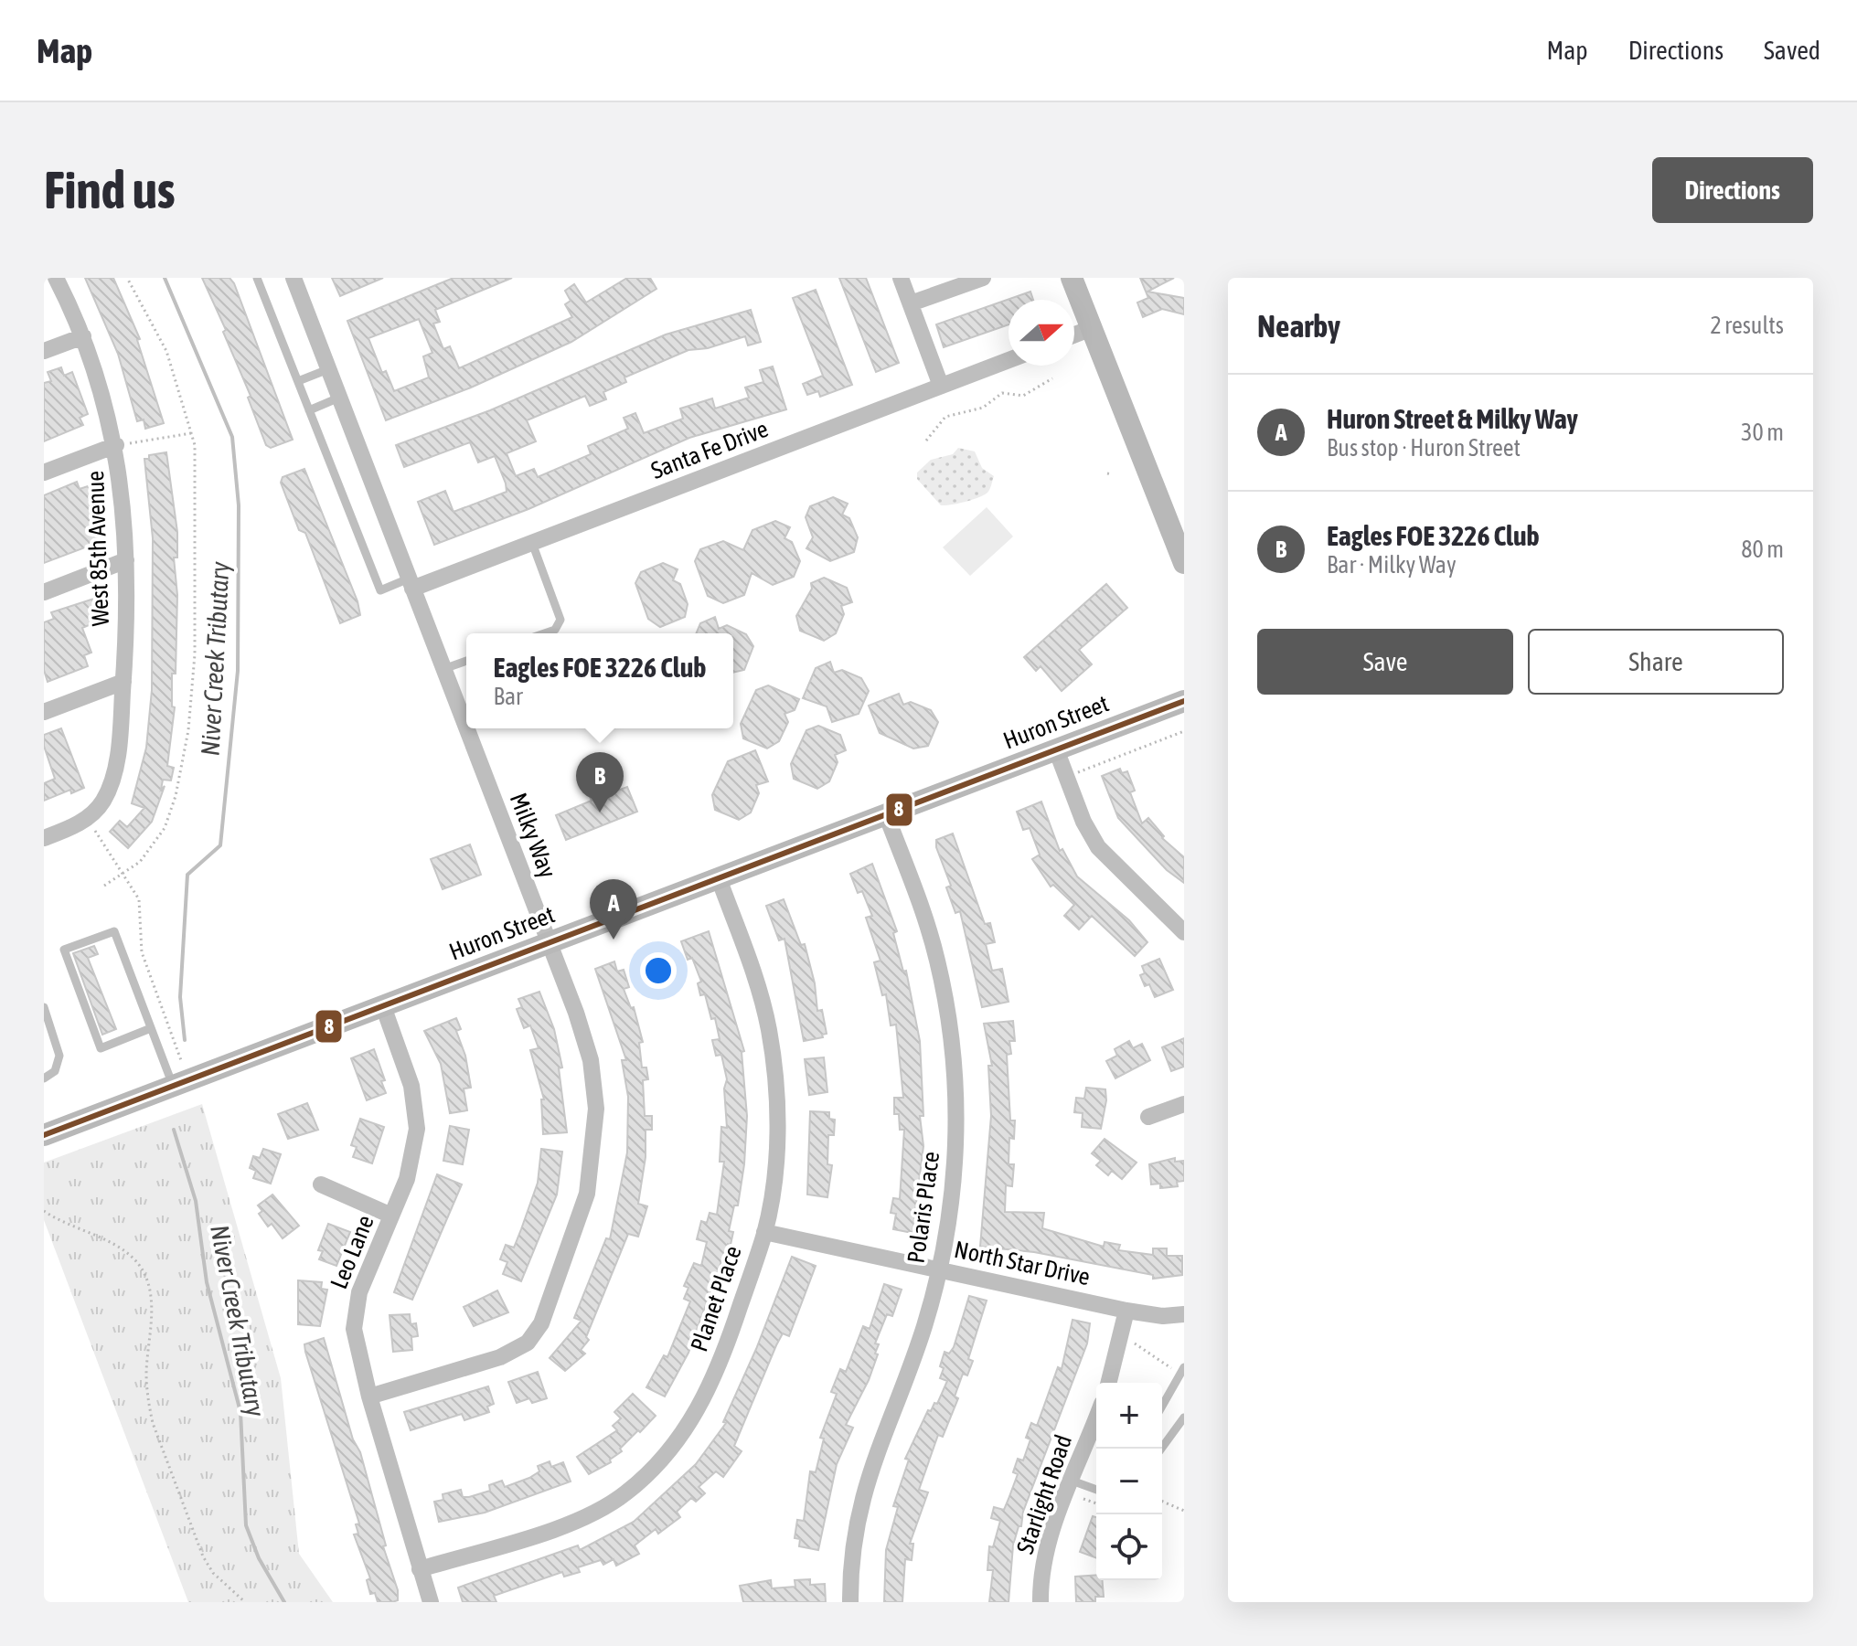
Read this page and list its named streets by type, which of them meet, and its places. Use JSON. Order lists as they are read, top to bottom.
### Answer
{
  "streets": {
    "main road": ["Huron Street"],
    "street": [
      "Santa Fe Drive",
      "West 85th Avenue",
      "Milky Way",
      "Polaris Place",
      "Leo Lane",
      "North Star Drive",
      "Planet Place",
      "Starlight Road"
    ]
  },
  "crossings": [
    ["Santa Fe Drive", "Milky Way"],
    ["Huron Street", "Milky Way"],
    ["Huron Street", "Polaris Place"],
    ["Huron Street", "Leo Lane"],
    ["Huron Street", "Planet Place"],
    ["Milky Way", "Leo Lane"],
    ["Polaris Place", "North Star Drive"],
    ["Leo Lane", "Planet Place"],
    ["North Star Drive", "Planet Place"]
  ],
  "water": ["Niver Creek Tributary"],
  "lines": ["transit line 8"],
  "north": "right",
  "page": {
    "header": "Map",
    "nav": ["Map", "Directions", "Saved"],
    "buttons": [
      "Directions",
      ["Save", "Share"]
    ],
    "title": "Find us",
    "heading": ["Nearby", "2 results"],
    "list": [
      {
        "mark": "A",
        "name": "Huron Street & Milky Way",
        "note": "Bus stop · Huron Street",
        "value": "30 m"
      },
      {
        "mark": "B",
        "name": "Eagles FOE 3226 Club",
        "note": "Bar · Milky Way",
        "value": "80 m"
      }
    ],
    "popup": ["Eagles FOE 3226 Club", "Bar"],
    "pins": ["B", "A"],
    "map_buttons": ["+", "−"]
  }
}
